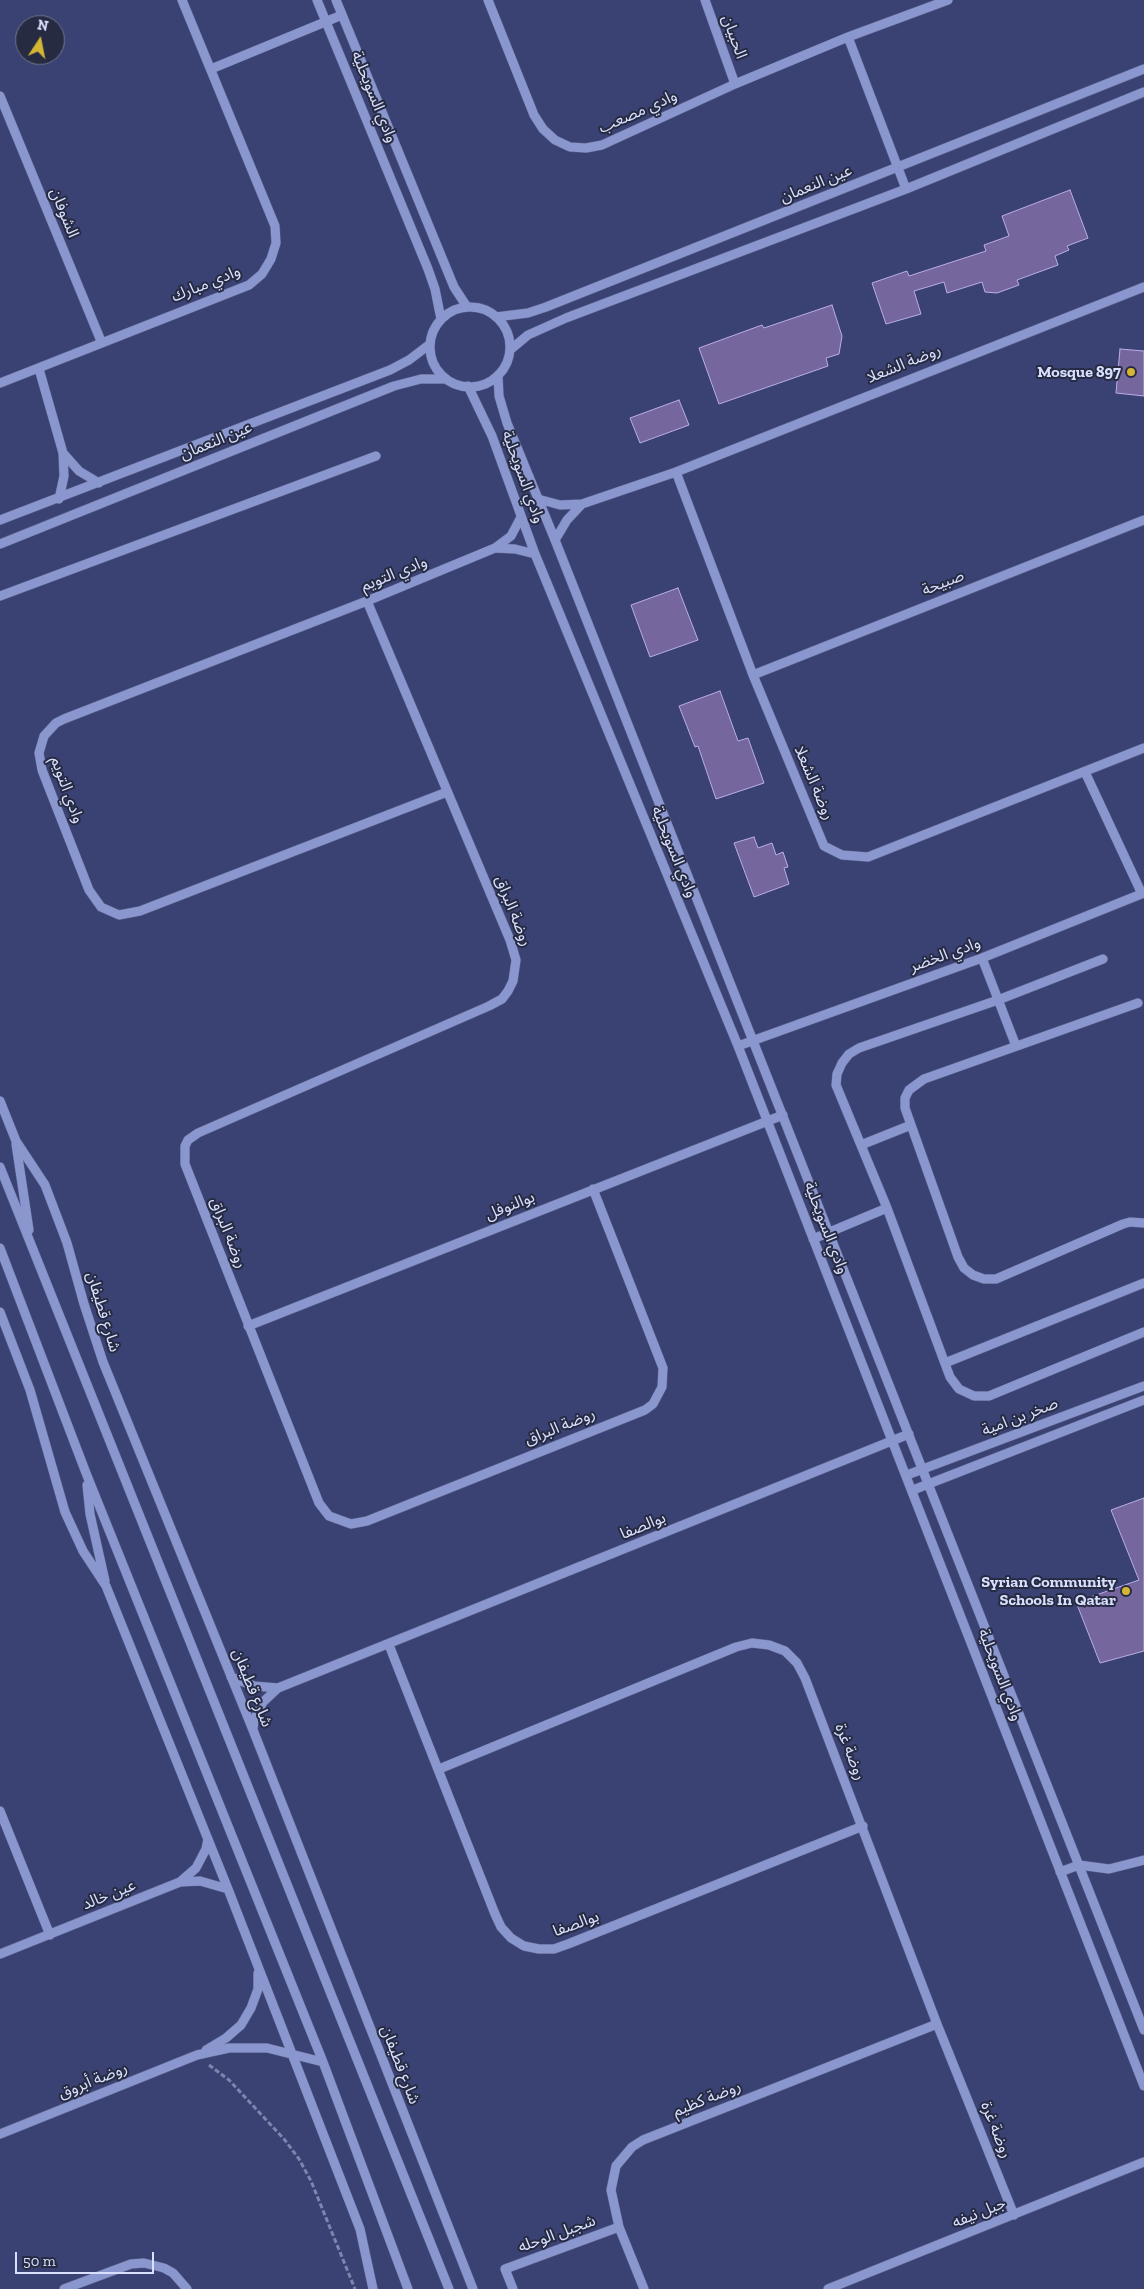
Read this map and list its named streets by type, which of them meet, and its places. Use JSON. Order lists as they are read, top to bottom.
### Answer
{
  "streets": {
    "street": [
      "الحبيان",
      "وادي السويحلية",
      "وادي مصعب",
      "عين النعمان",
      "الشوفان",
      "وادي مبارك",
      "روضة الشعلا",
      "وادي التويم",
      "صبيحة",
      "روضة البراق",
      "وادي الخضر",
      "بوالنوفل",
      "شارع قطيفان",
      "صخر بن امية",
      "بوالصفا",
      "روضة غرة",
      "عين خالد",
      "روضة أبروق",
      "روضة كظيم",
      "جبل نيفه",
      "شجبل الوحله"
    ]
  },
  "crossings": [
    ["الحبيان", "وادي مصعب"],
    ["وادي السويحلية", "عين النعمان"],
    ["وادي السويحلية", "روضة الشعلا"],
    ["وادي السويحلية", "وادي التويم"],
    ["وادي السويحلية", "وادي الخضر"],
    ["وادي السويحلية", "بوالنوفل"],
    ["وادي السويحلية", "صخر بن امية"],
    ["وادي السويحلية", "بوالصفا"],
    ["الشوفان", "وادي مبارك"],
    ["روضة الشعلا", "صبيحة"],
    ["وادي التويم", "روضة البراق"],
    ["روضة البراق", "بوالنوفل"],
    ["شارع قطيفان", "بوالصفا"],
    ["بوالصفا", "روضة غرة"],
    ["روضة غرة", "روضة كظيم"],
    ["روضة غرة", "جبل نيفه"],
    ["روضة كظيم", "شجبل الوحله"]
  ],
  "places": ["Mosque 897", "Syrian Community Schools In Qatar"],
  "scale_bar": "50 m",
  "north": "top"
}
